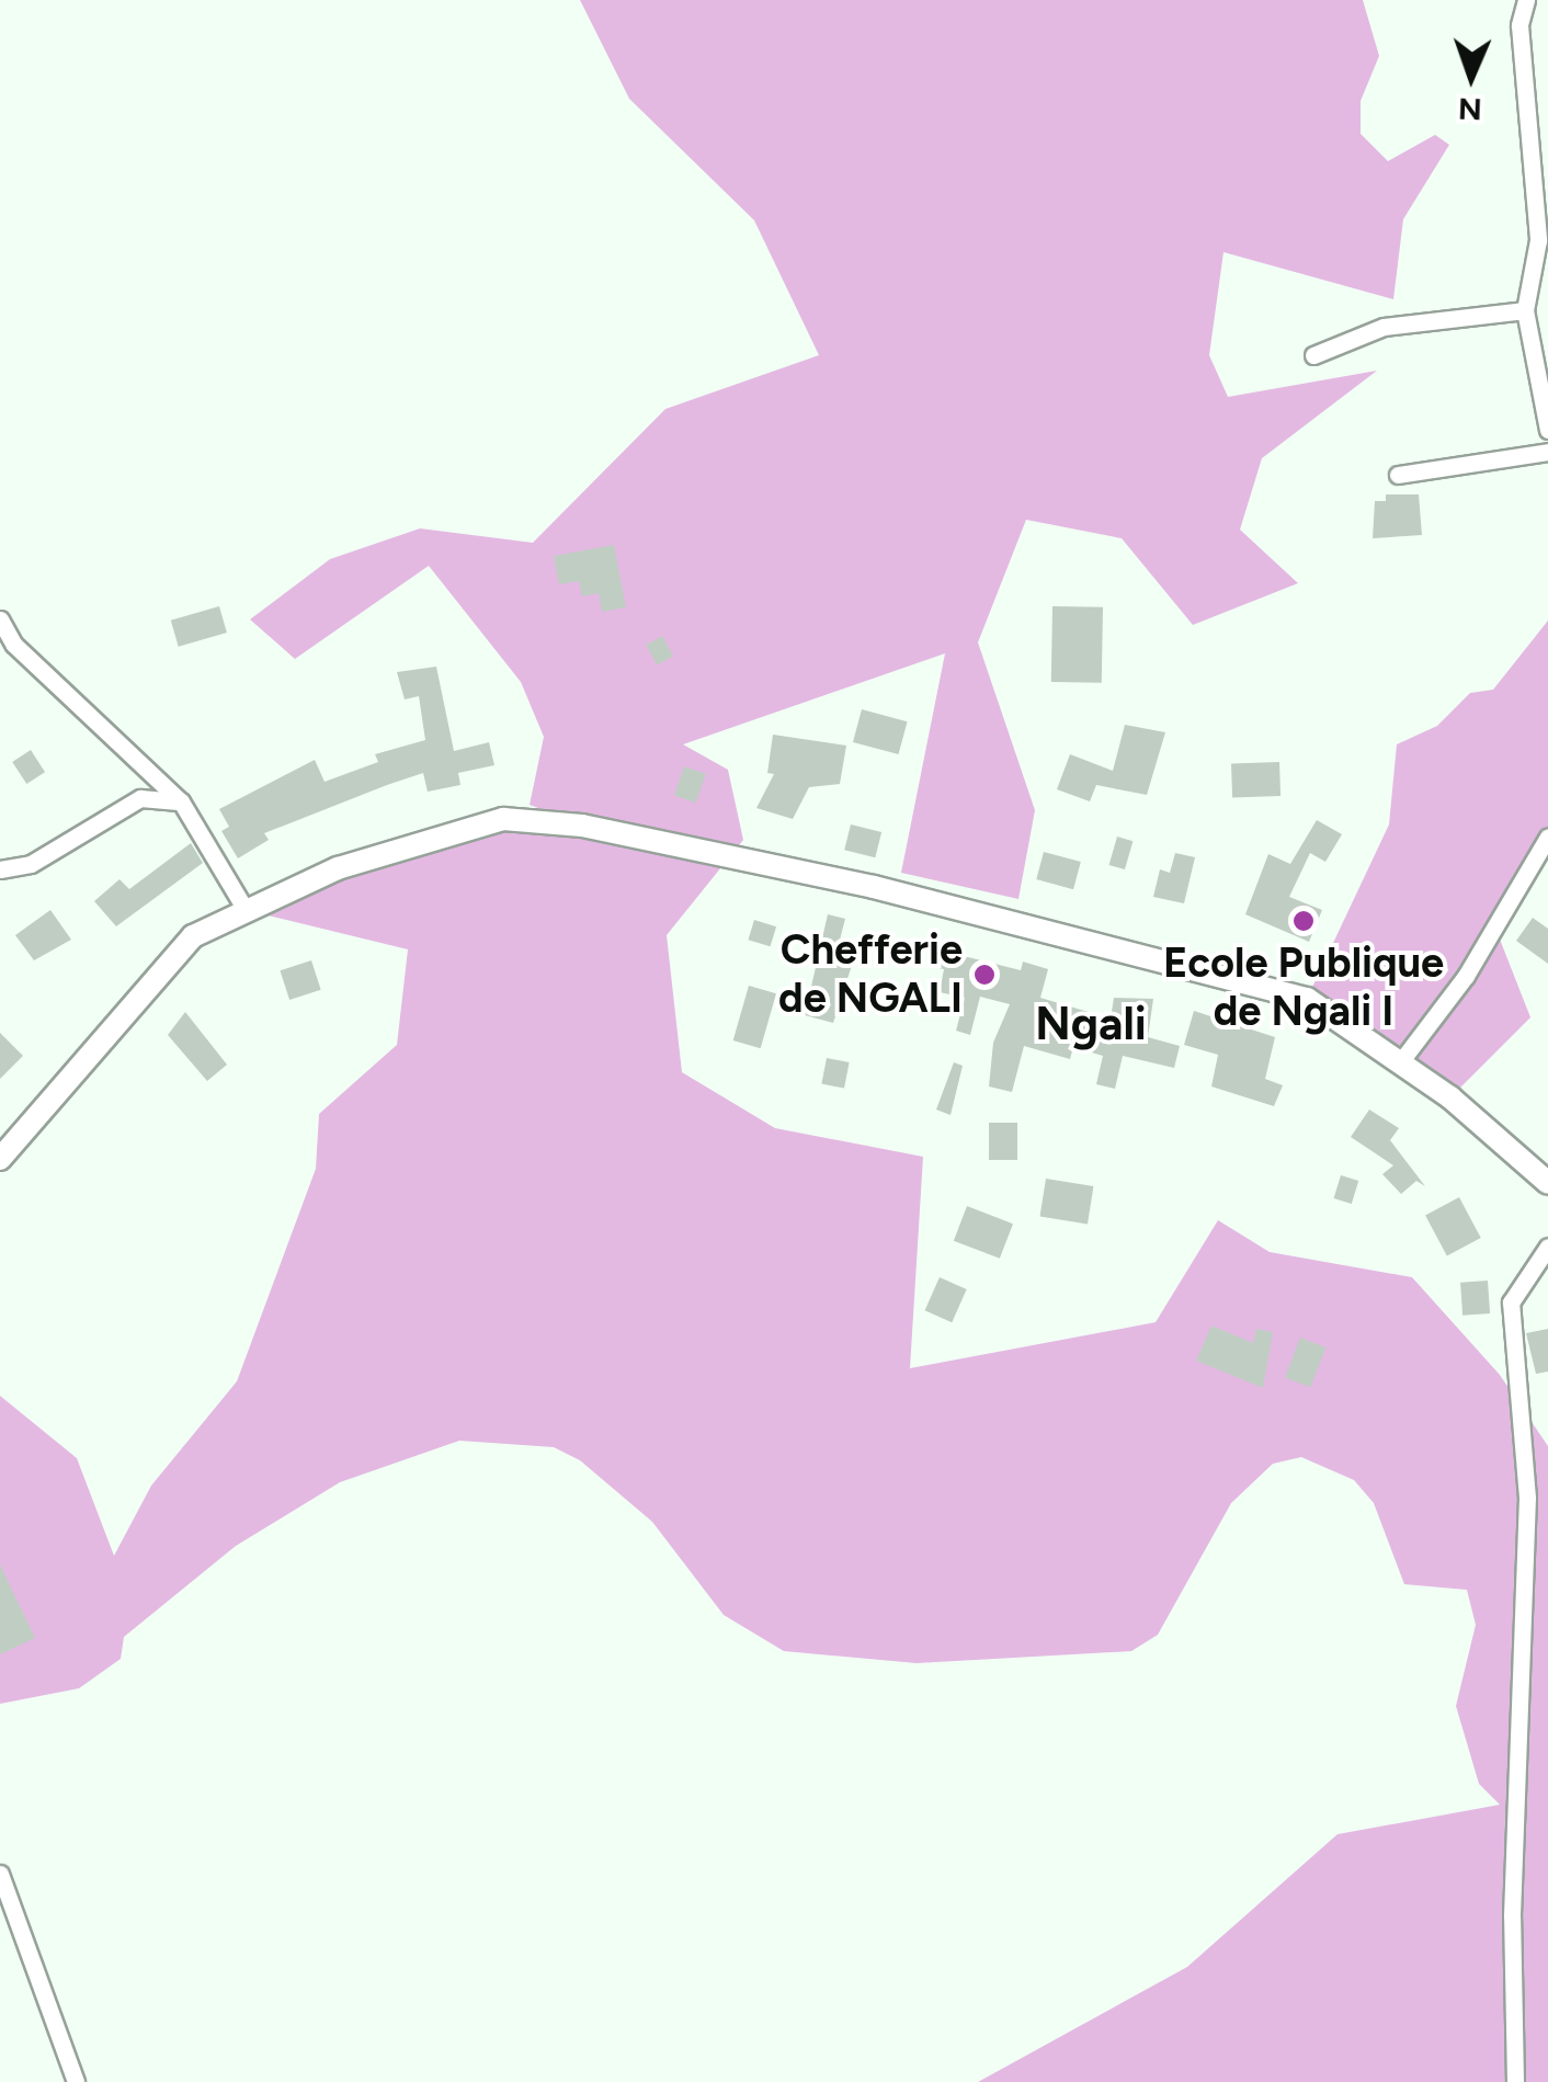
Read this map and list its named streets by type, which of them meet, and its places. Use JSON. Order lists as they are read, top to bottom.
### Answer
{
  "districts": ["Ngali"],
  "places": ["Ecole Publique de Ngali I", "Chefferie de NGALI"],
  "north": "bottom"
}
